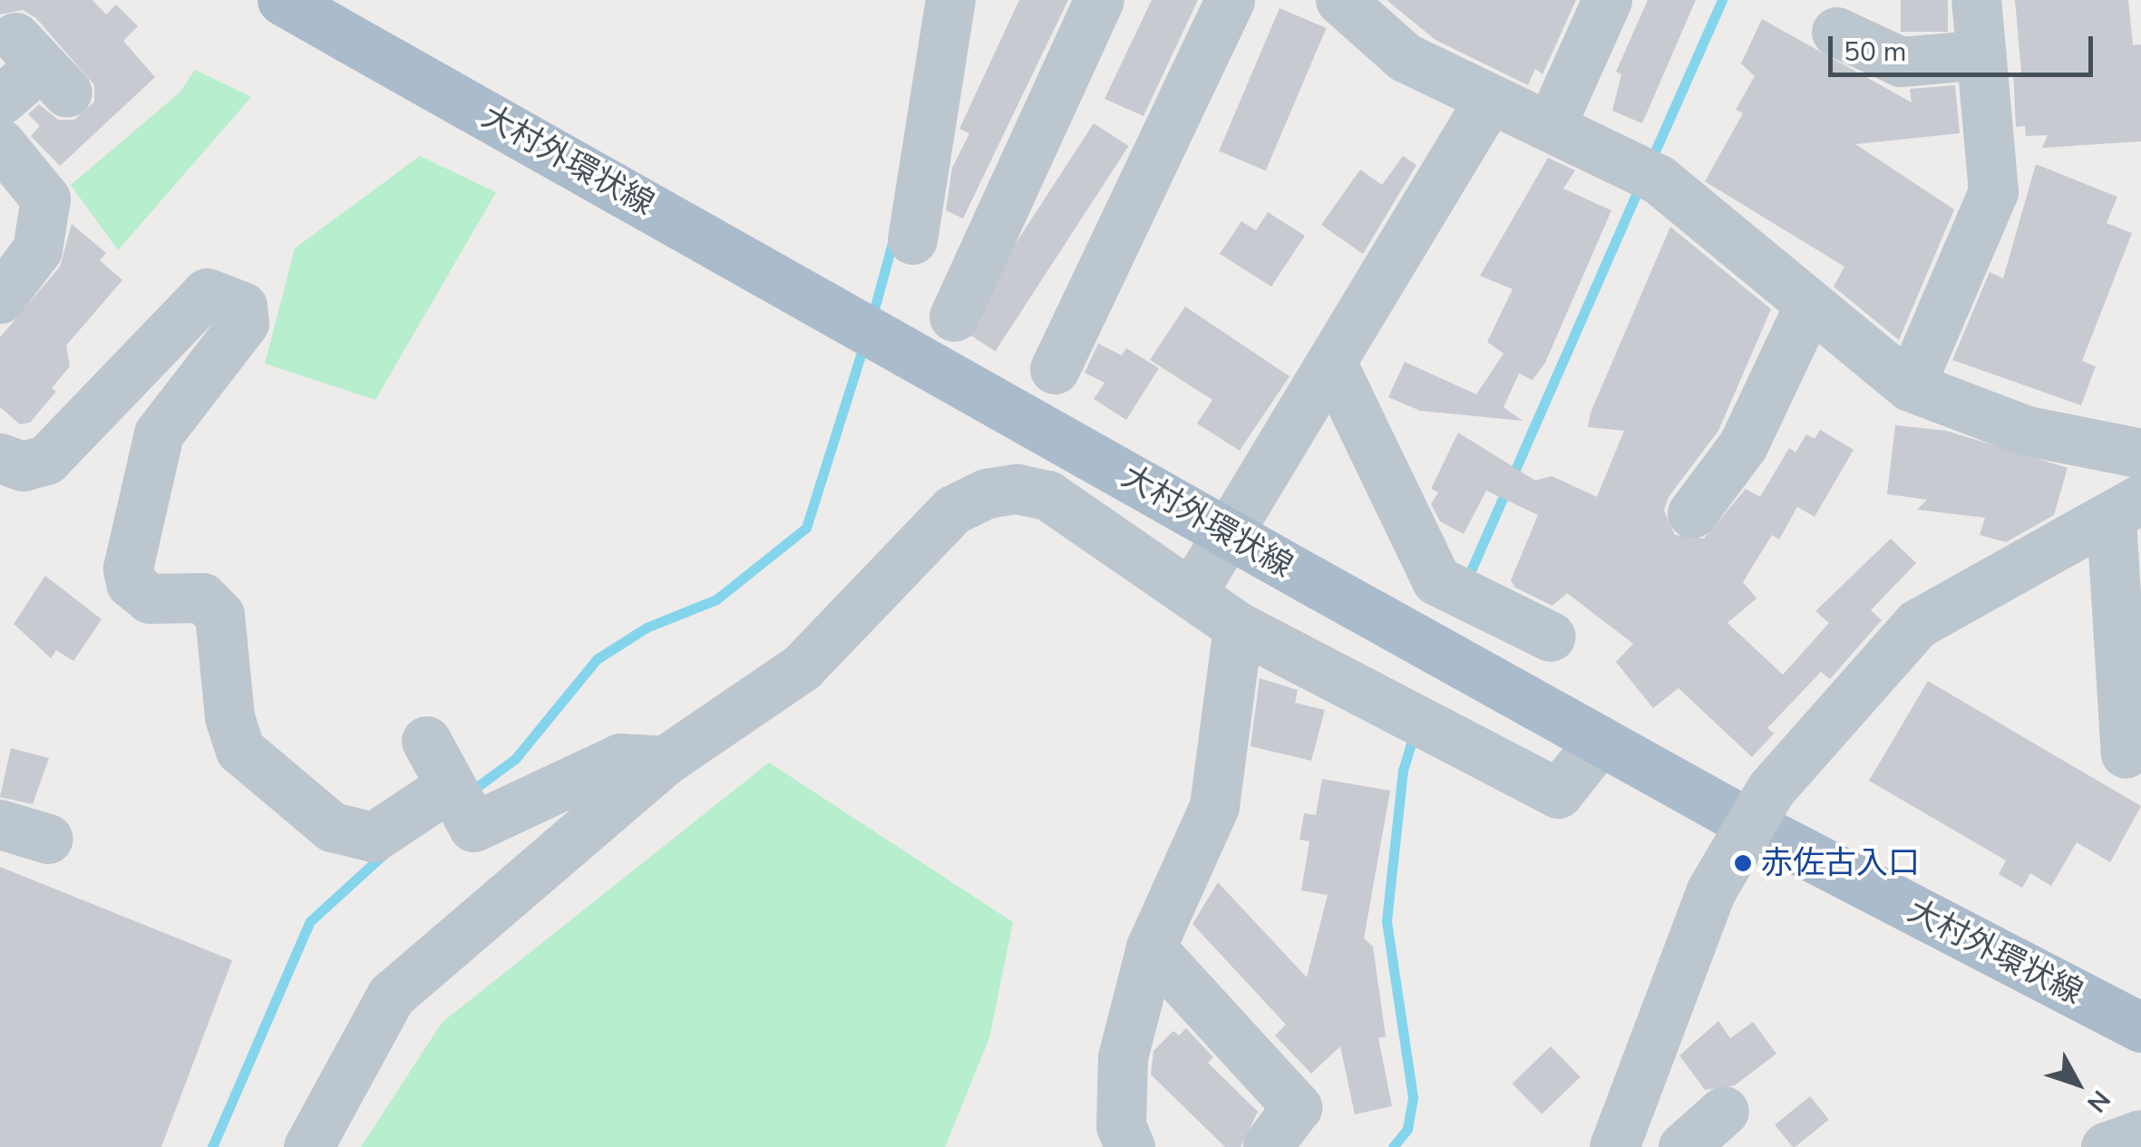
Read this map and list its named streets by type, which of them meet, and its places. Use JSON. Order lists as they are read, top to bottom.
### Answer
{
  "streets": {
    "main road": ["大村外環状線"]
  },
  "places": ["赤佐古入口"],
  "scale_bar": "50 m",
  "north": "bottom right"
}
